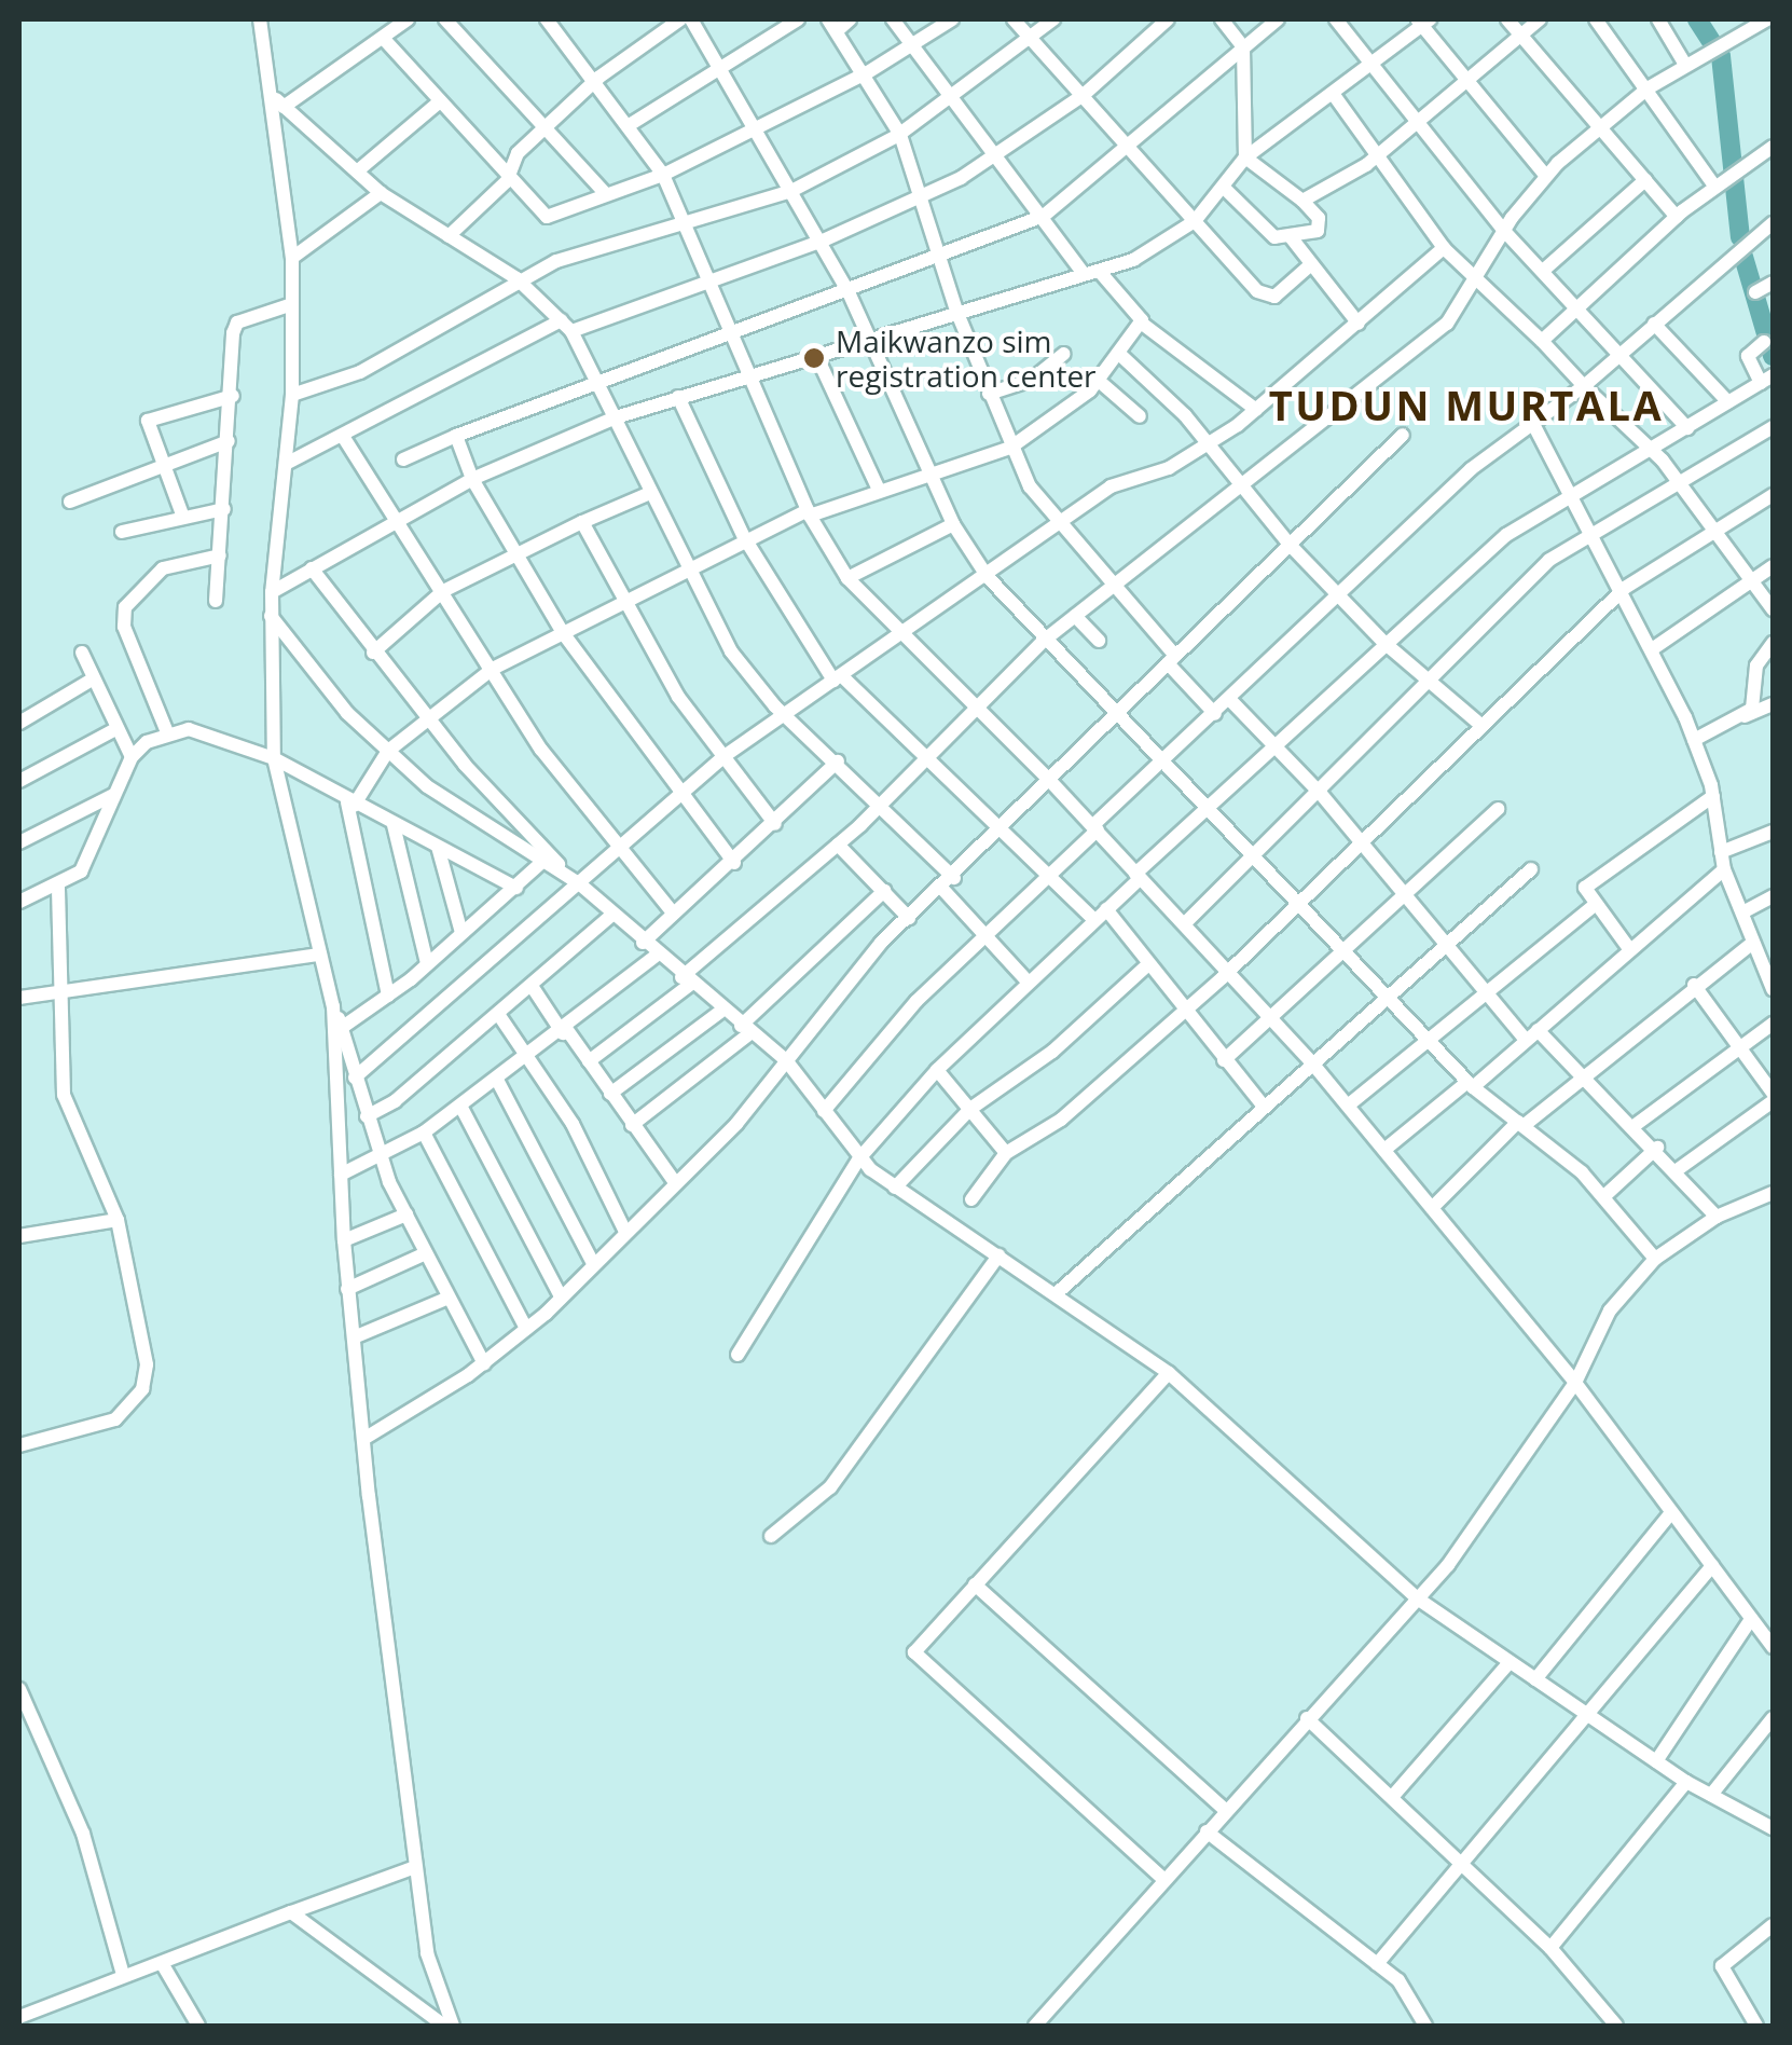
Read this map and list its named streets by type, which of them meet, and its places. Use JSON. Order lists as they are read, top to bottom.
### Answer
{
  "districts": ["TUDUN MURTALA"],
  "places": ["Maikwanzo sim registration center"]
}
